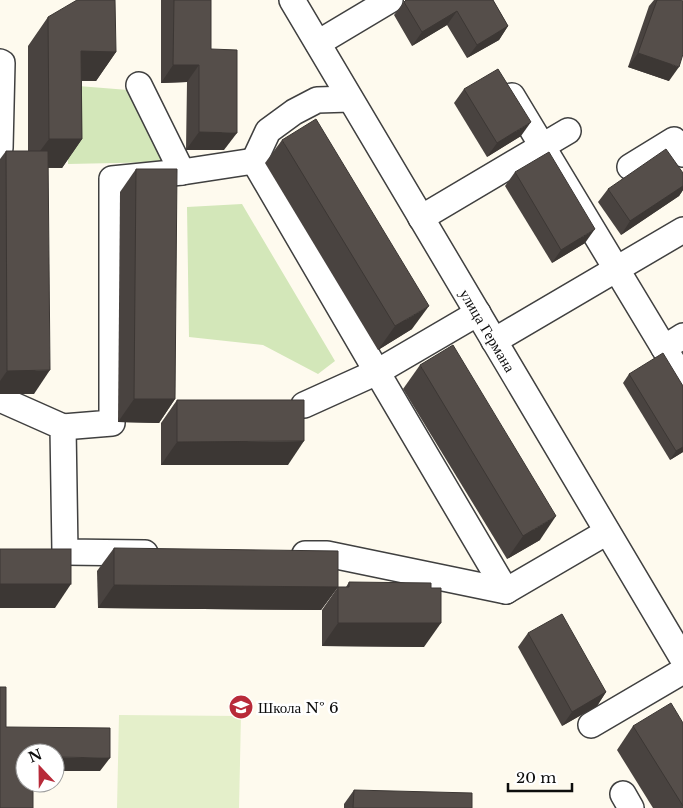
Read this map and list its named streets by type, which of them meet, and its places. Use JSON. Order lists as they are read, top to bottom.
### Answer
{
  "streets": {
    "street": ["улица Германа"]
  },
  "places": {
    "school or university": ["Школа № 6"]
  },
  "scale_bar": "20 m",
  "north": "top"
}
